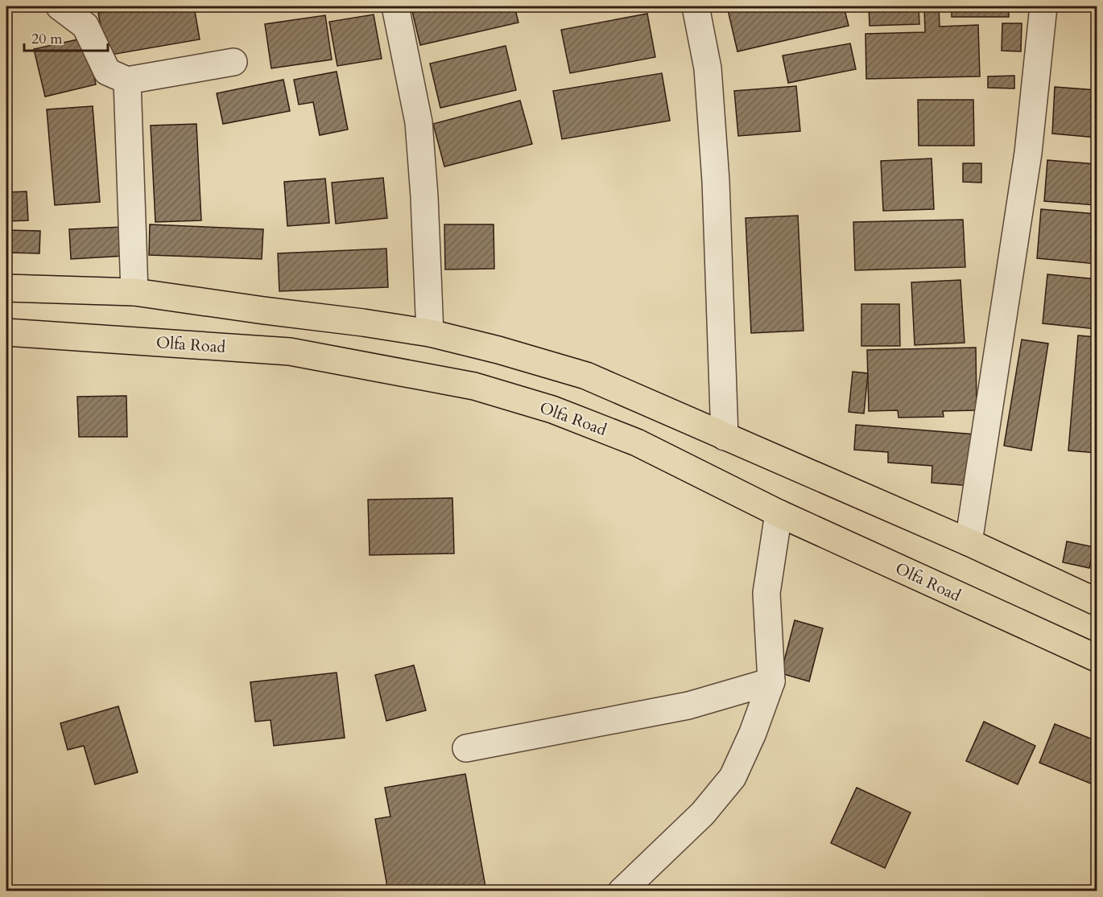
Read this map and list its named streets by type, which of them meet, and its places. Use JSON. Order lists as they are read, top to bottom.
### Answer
{
  "streets": {
    "main road": ["Olfa Road"]
  },
  "scale_bar": "20 m"
}
